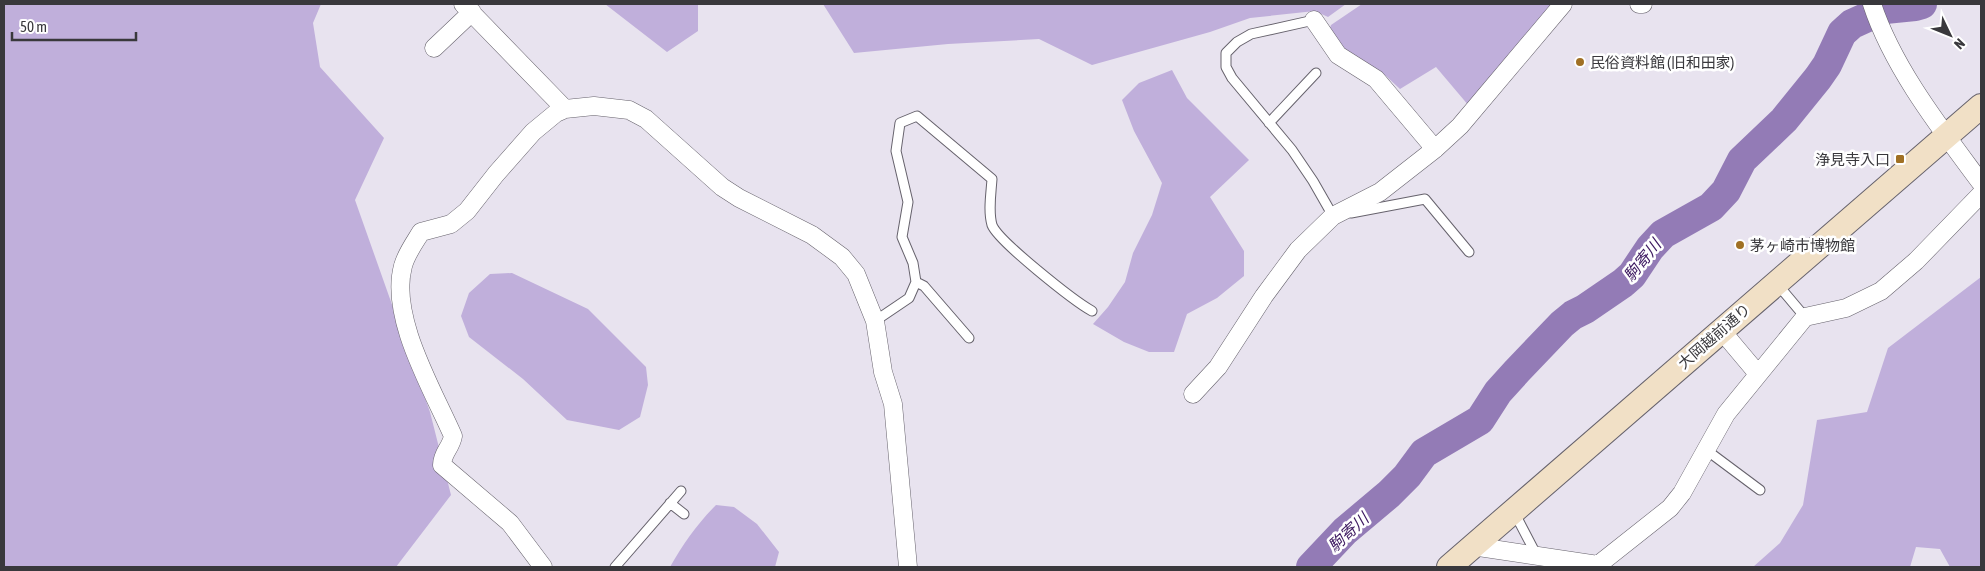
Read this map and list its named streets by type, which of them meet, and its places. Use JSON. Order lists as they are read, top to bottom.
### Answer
{
  "streets": {
    "street": ["大岡越前通り"]
  },
  "water": ["駒寄川"],
  "places": {
    "other": ["民俗資料館 (旧和田家)", "茅ヶ崎市博物館"],
    "transit": ["浄見寺入口"]
  },
  "scale_bar": "50 m",
  "north": "bottom right"
}
